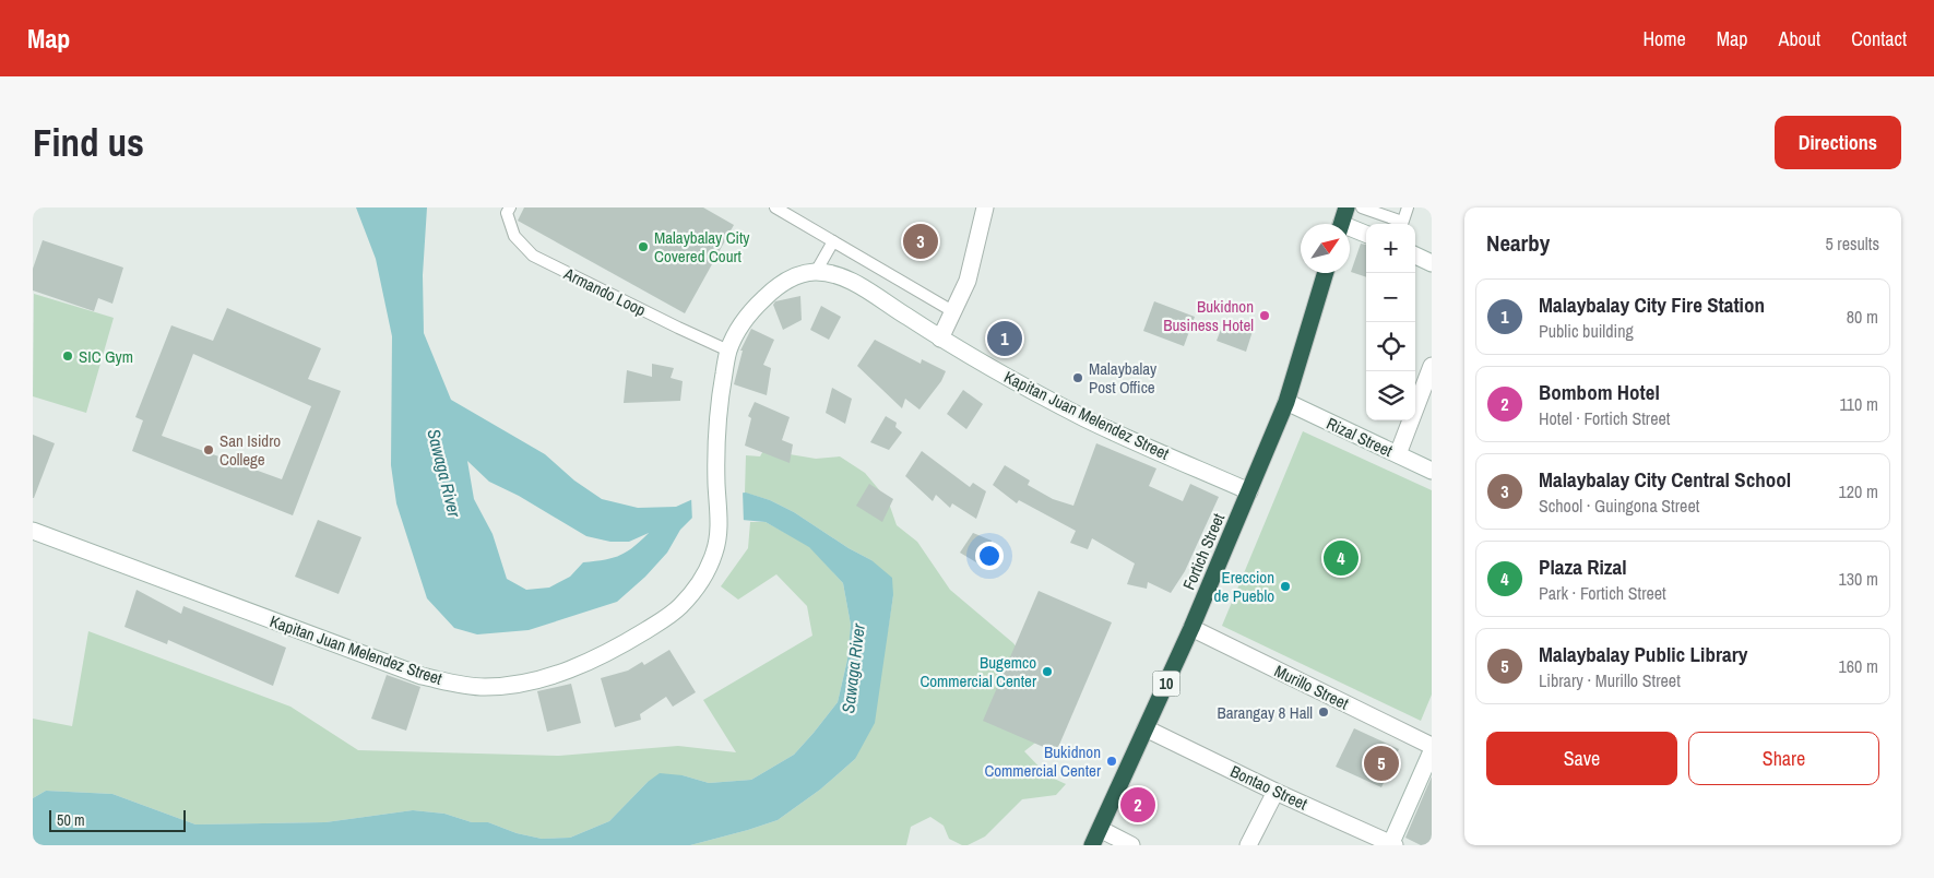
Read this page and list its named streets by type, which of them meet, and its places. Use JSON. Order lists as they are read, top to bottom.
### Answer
{
  "streets": {
    "highway": ["Fortich Street", "10"],
    "main road": [
      "Kapitan Juan Melendez Street",
      "Rizal Street",
      "Murillo Street",
      "Bontao Street"
    ],
    "lane": ["Armando Loop"]
  },
  "crossings": [
    ["Armando Loop", "Kapitan Juan Melendez Street"],
    ["Kapitan Juan Melendez Street", "Fortich Street"],
    ["Rizal Street", "Fortich Street"],
    ["Fortich Street", "Murillo Street"],
    ["Fortich Street", "Bontao Street"]
  ],
  "water": ["Sawaga River"],
  "places": [
    "Malaybalay City Covered Court",
    "Bukidnon Business Hotel",
    "SIC Gym",
    "Malaybalay Post Office",
    "San Isidro College",
    "Ereccion de Pueblo",
    "Bugemco Commercial Center",
    "Barangay 8 Hall",
    "Bukidnon Commercial Center"
  ],
  "scale_bar": "50 m",
  "north": "top right",
  "page": {
    "header": "Map",
    "nav": [
      "Home",
      "Map",
      "About",
      "Contact"
    ],
    "buttons": [
      "Directions",
      ["Save", "Share"]
    ],
    "title": "Find us",
    "heading": ["Nearby", "5 results"],
    "pins": [
      "3",
      "1",
      "4",
      "5",
      "2"
    ],
    "map_buttons": ["+", "−"],
    "list": [
      {
        "mark": "1",
        "name": "Malaybalay City Fire Station",
        "note": "Public building",
        "value": "80 m"
      },
      {
        "mark": "2",
        "name": "Bombom Hotel",
        "note": "Hotel · Fortich Street",
        "value": "110 m"
      },
      {
        "mark": "3",
        "name": "Malaybalay City Central School",
        "note": "School · Guingona Street",
        "value": "120 m"
      },
      {
        "mark": "4",
        "name": "Plaza Rizal",
        "note": "Park · Fortich Street",
        "value": "130 m"
      },
      {
        "mark": "5",
        "name": "Malaybalay Public Library",
        "note": "Library · Murillo Street",
        "value": "160 m"
      }
    ],
    "scale": "50 m"
  }
}
